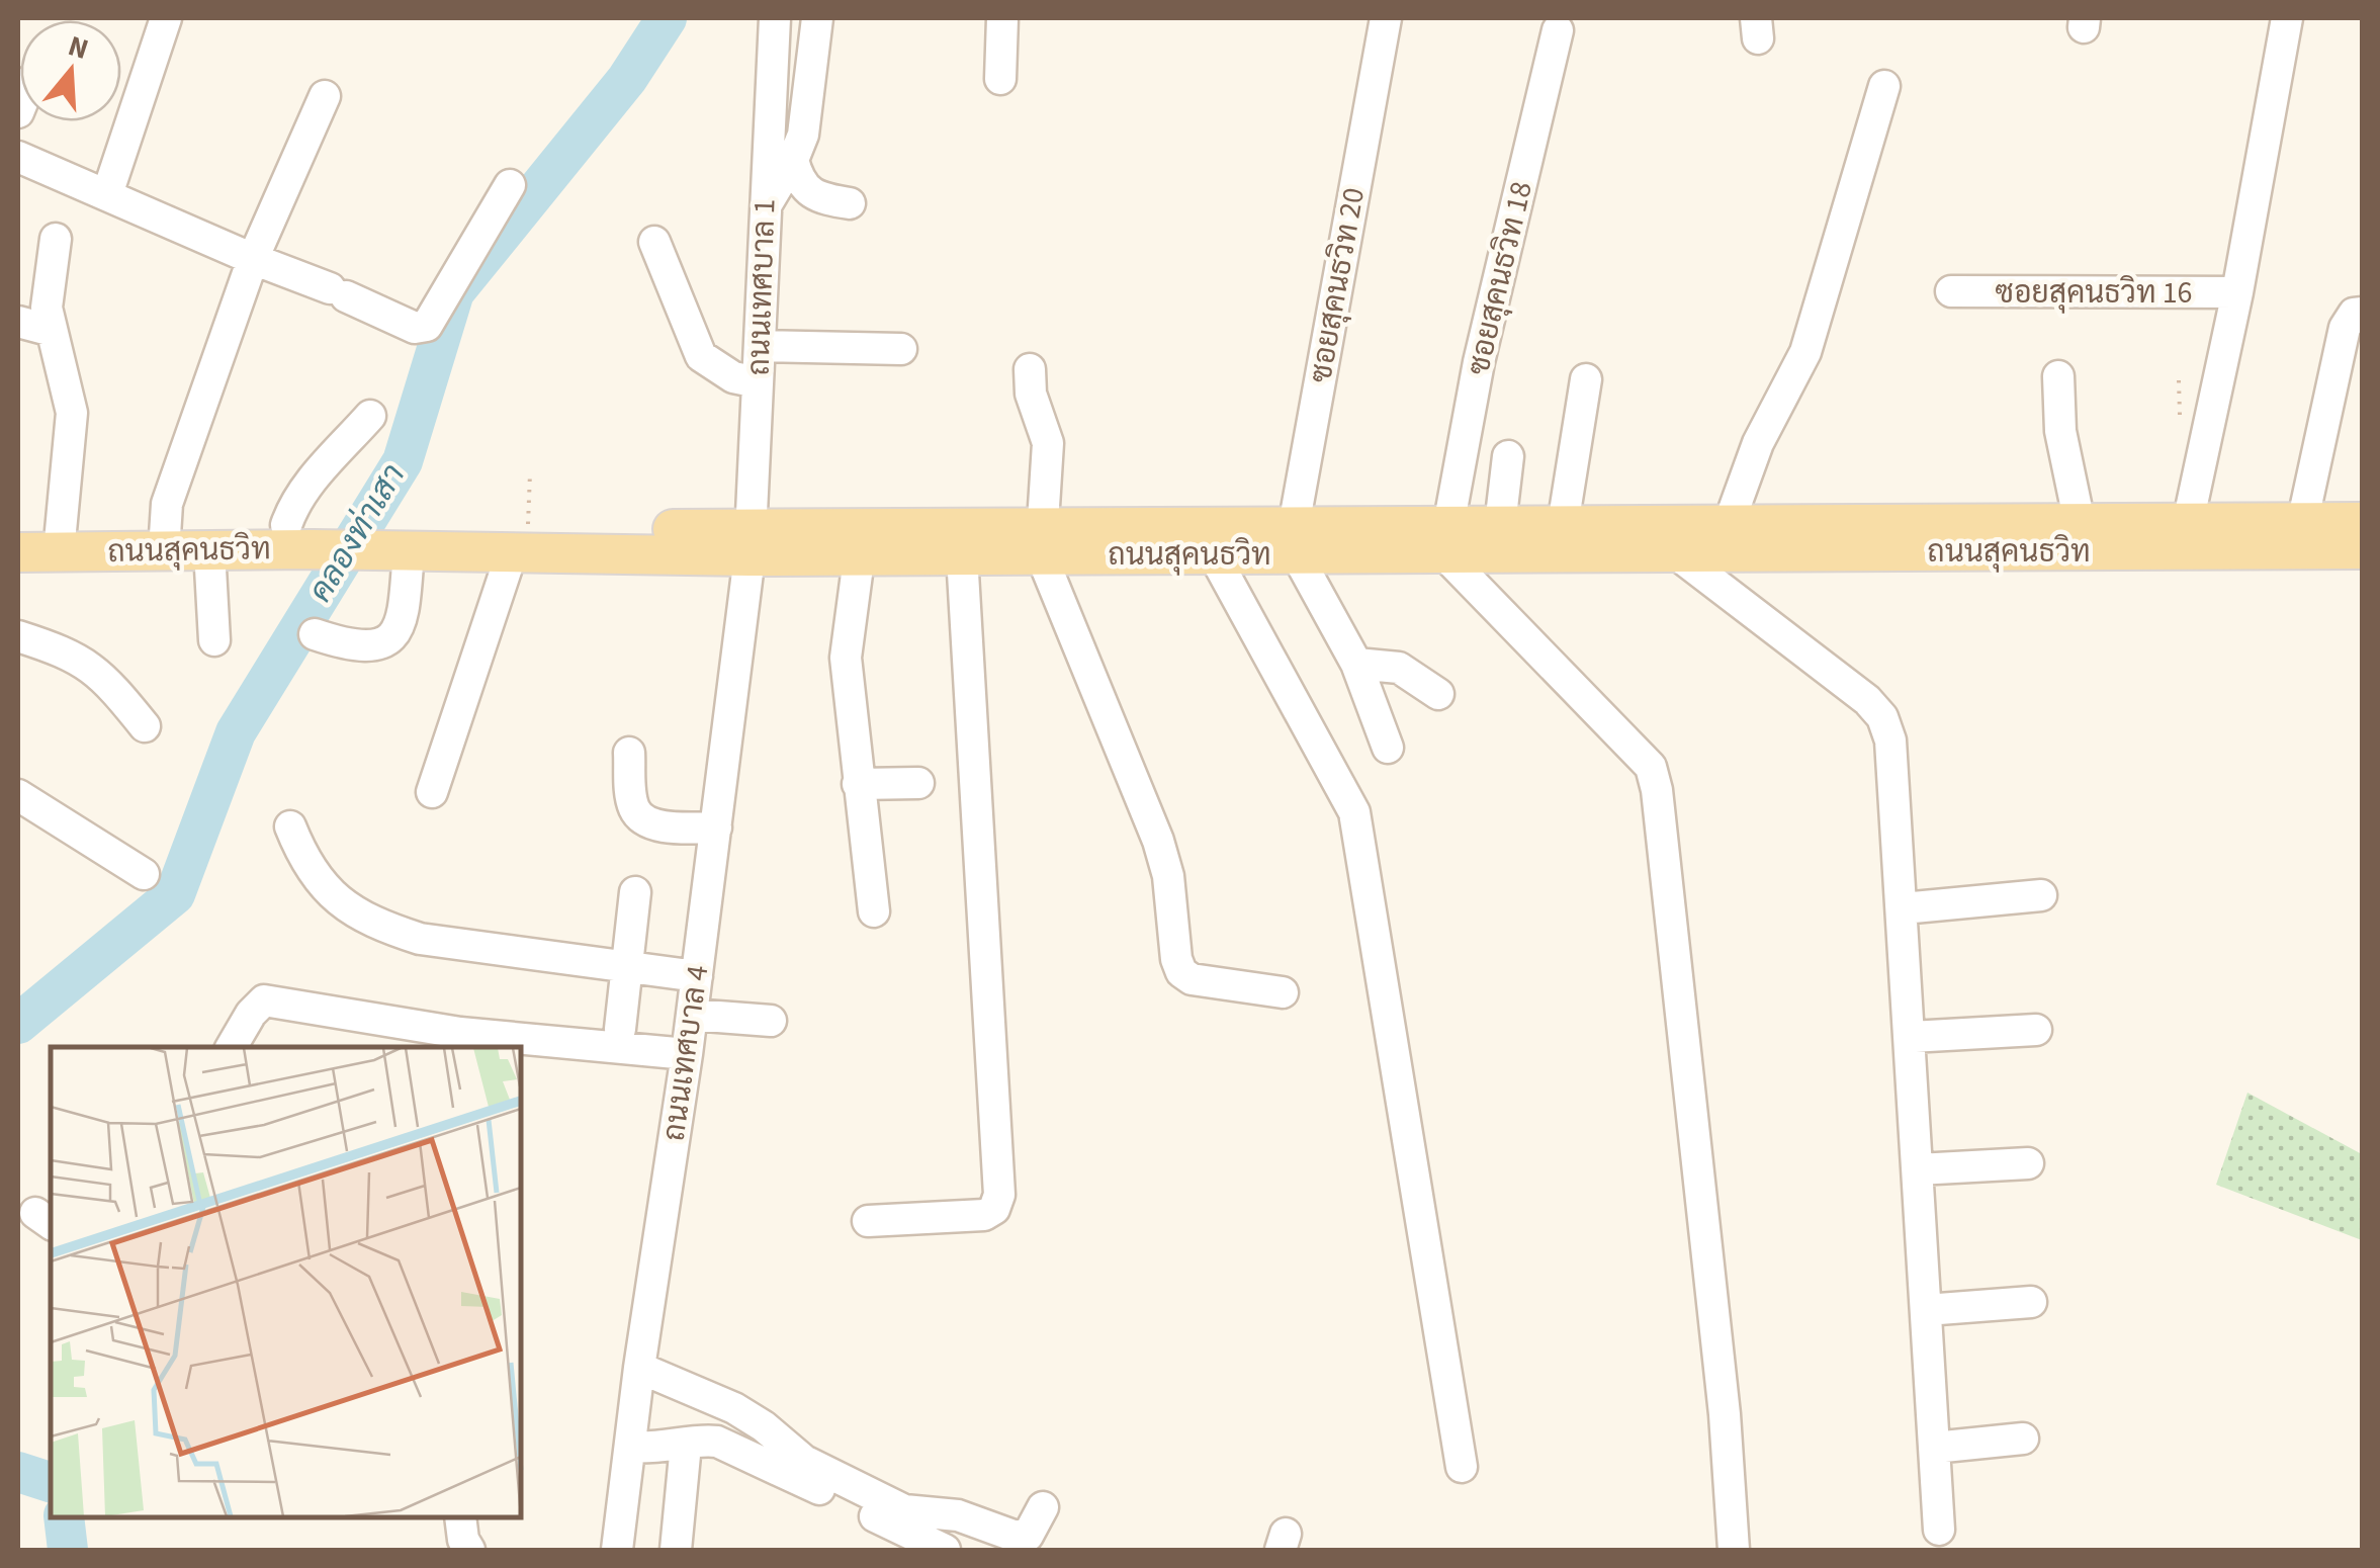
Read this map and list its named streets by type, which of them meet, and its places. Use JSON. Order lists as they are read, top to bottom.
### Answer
{
  "streets": {
    "main road": ["ถนนสุคนธวิท"],
    "street": [
      "ซอยสุคนธวิท 18",
      "ซอยสุคนธวิท 20",
      "ถนนเทศบาล 1",
      "ซอยสุคนธวิท 16",
      "ถนนเทศบาล 4"
    ]
  },
  "crossings": [
    ["ซอยสุคนธวิท 18", "ถนนสุคนธวิท"],
    ["ซอยสุคนธวิท 20", "ถนนสุคนธวิท"],
    ["ถนนเทศบาล 1", "ถนนสุคนธวิท"],
    ["ถนนเทศบาล 1", "ถนนเทศบาล 4"],
    ["ซอยสุคนธวิท 16", "ถนนสุคนธวิท"],
    ["ถนนสุคนธวิท", "ถนนเทศบาล 4"]
  ],
  "water": ["คลองท่าเสา"],
  "north": "top"
}
